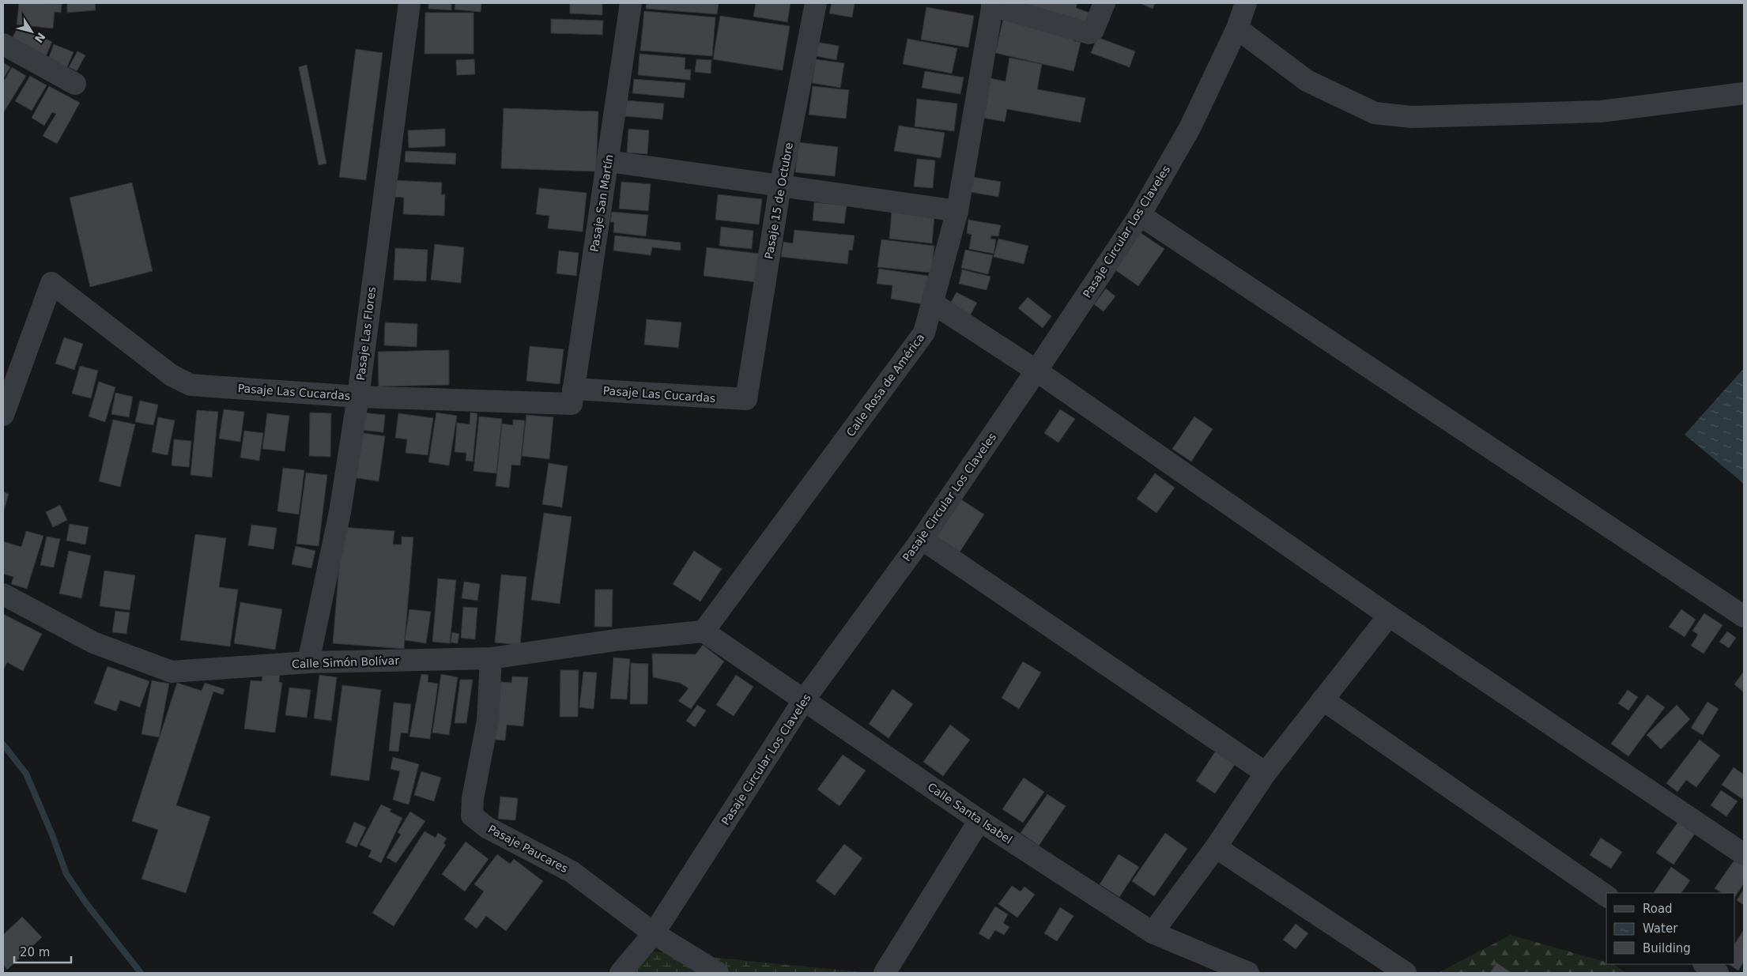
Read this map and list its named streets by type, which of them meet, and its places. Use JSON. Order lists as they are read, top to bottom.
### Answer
{
  "streets": {
    "street": [
      "Pasaje 15 de Octubre",
      "Pasaje San Martín",
      "Pasaje Circular Los Claveles",
      "Pasaje Las Flores",
      "Calle Rosa de América",
      "Pasaje Las Cucardas",
      "Calle Simón Bolívar",
      "Calle Santa Isabel",
      "Pasaje Paucares"
    ]
  },
  "crossings": [
    ["Pasaje 15 de Octubre", "Pasaje Las Cucardas"],
    ["Pasaje San Martín", "Pasaje Las Cucardas"],
    ["Pasaje Circular Los Claveles", "Calle Santa Isabel"],
    ["Pasaje Circular Los Claveles", "Pasaje Paucares"],
    ["Pasaje Las Flores", "Pasaje Las Cucardas"],
    ["Pasaje Las Flores", "Calle Simón Bolívar"],
    ["Calle Rosa de América", "Calle Simón Bolívar"],
    ["Calle Rosa de América", "Calle Santa Isabel"],
    ["Calle Simón Bolívar", "Calle Santa Isabel"],
    ["Calle Simón Bolívar", "Pasaje Paucares"]
  ],
  "legend": ["Road", "Water", "Building"],
  "scale_bar": "20 m",
  "north": "bottom right"
}
